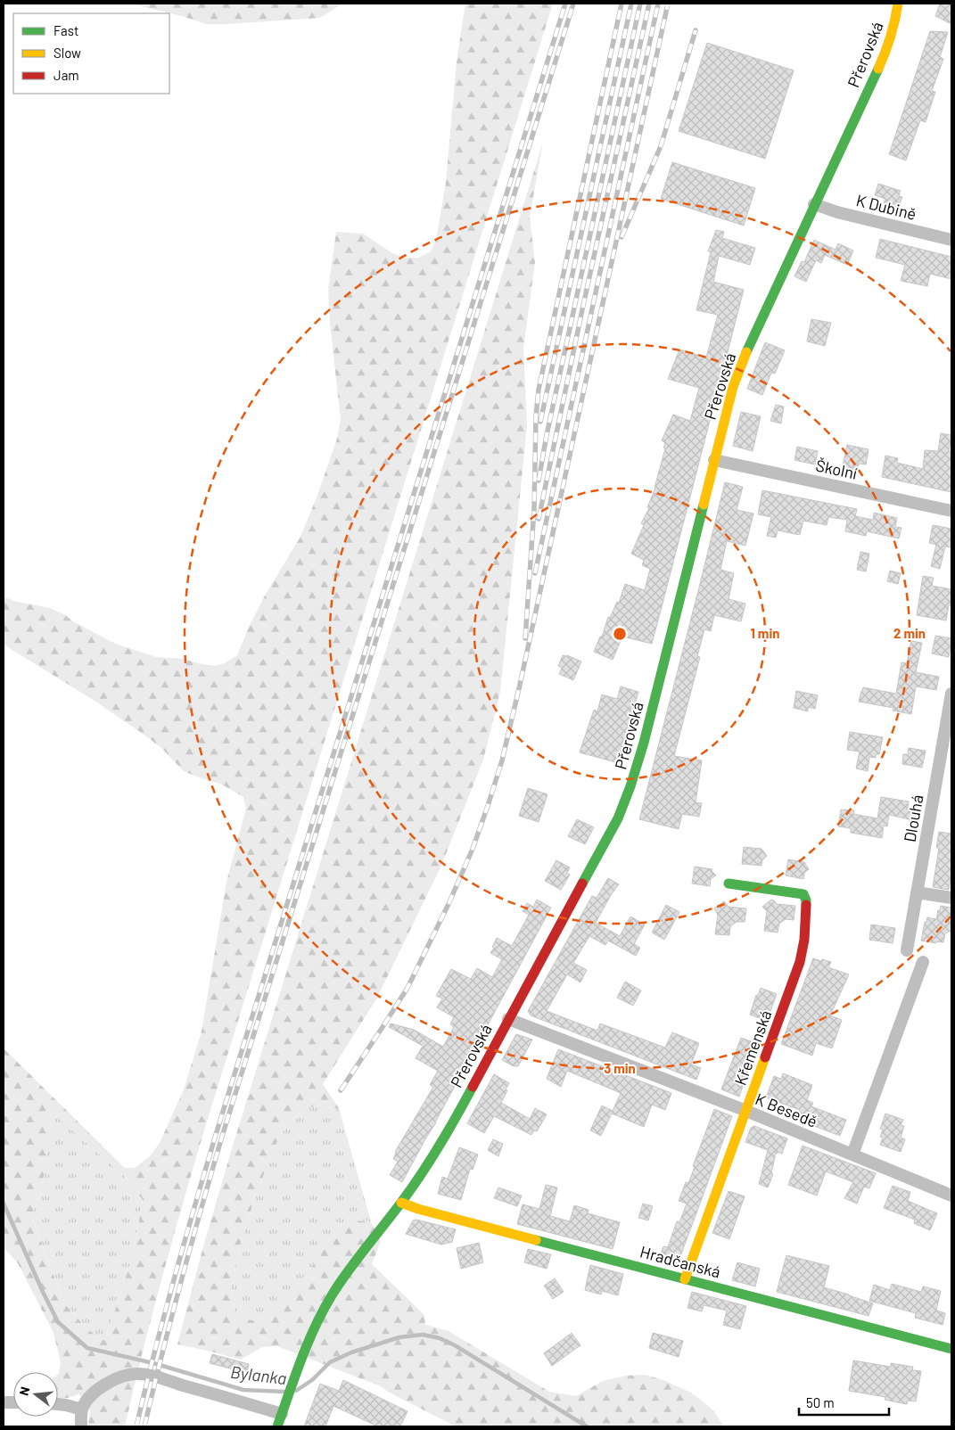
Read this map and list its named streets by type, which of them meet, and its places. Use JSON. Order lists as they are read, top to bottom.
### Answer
{
  "streets": {
    "street": [
      "Přerovská",
      "K Dubině",
      "Školní",
      "Dlouhá",
      "Křemenská",
      "K Besedě",
      "Hradčanská"
    ]
  },
  "crossings": [
    ["Přerovská", "K Dubině"],
    ["Přerovská", "Školní"],
    ["Přerovská", "K Besedě"],
    ["Přerovská", "Hradčanská"],
    ["Křemenská", "K Besedě"],
    ["Křemenská", "Hradčanská"]
  ],
  "water": ["Bylanka"],
  "legend": ["Fast", "Slow", "Jam"],
  "scale_bar": "50 m",
  "north": "left",
  "rings": ["1 min", "2 min", "3 min"]
}
